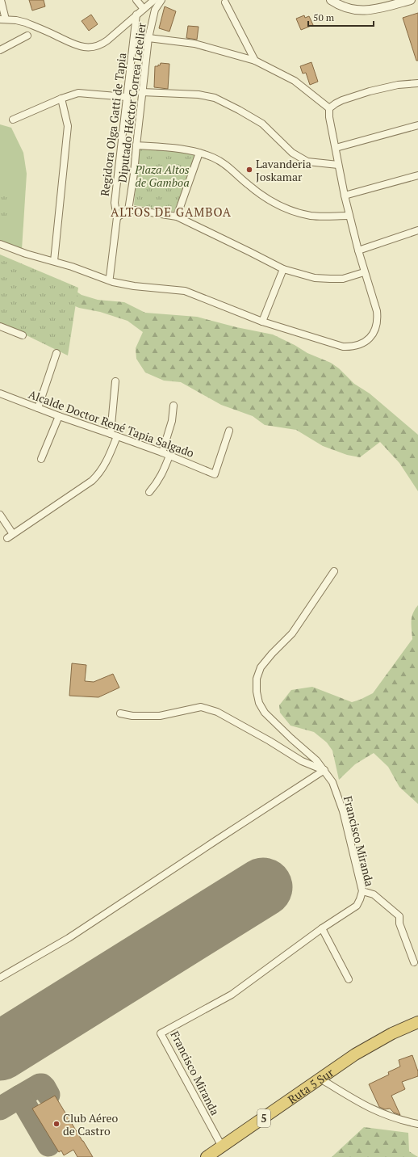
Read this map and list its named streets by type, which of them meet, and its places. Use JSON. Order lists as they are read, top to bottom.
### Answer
{
  "streets": {
    "highway": ["Ruta 5 Sur", "5"],
    "street": [
      "Diputado Héctor Correa Letelier",
      "Regidora Olga Gatti de Tapia",
      "Alcalde Doctor René Tapia Salgado",
      "Francisco Miranda"
    ]
  },
  "crossings": [
    ["Francisco Miranda", "Ruta 5 Sur"]
  ],
  "districts": ["ALTOS DE GAMBOA"],
  "parks": ["Plaza Altos de Gamboa"],
  "places": ["Lavanderia Joskamar", "Club Aéreo de Castro"],
  "scale_bar": "50 m"
}
